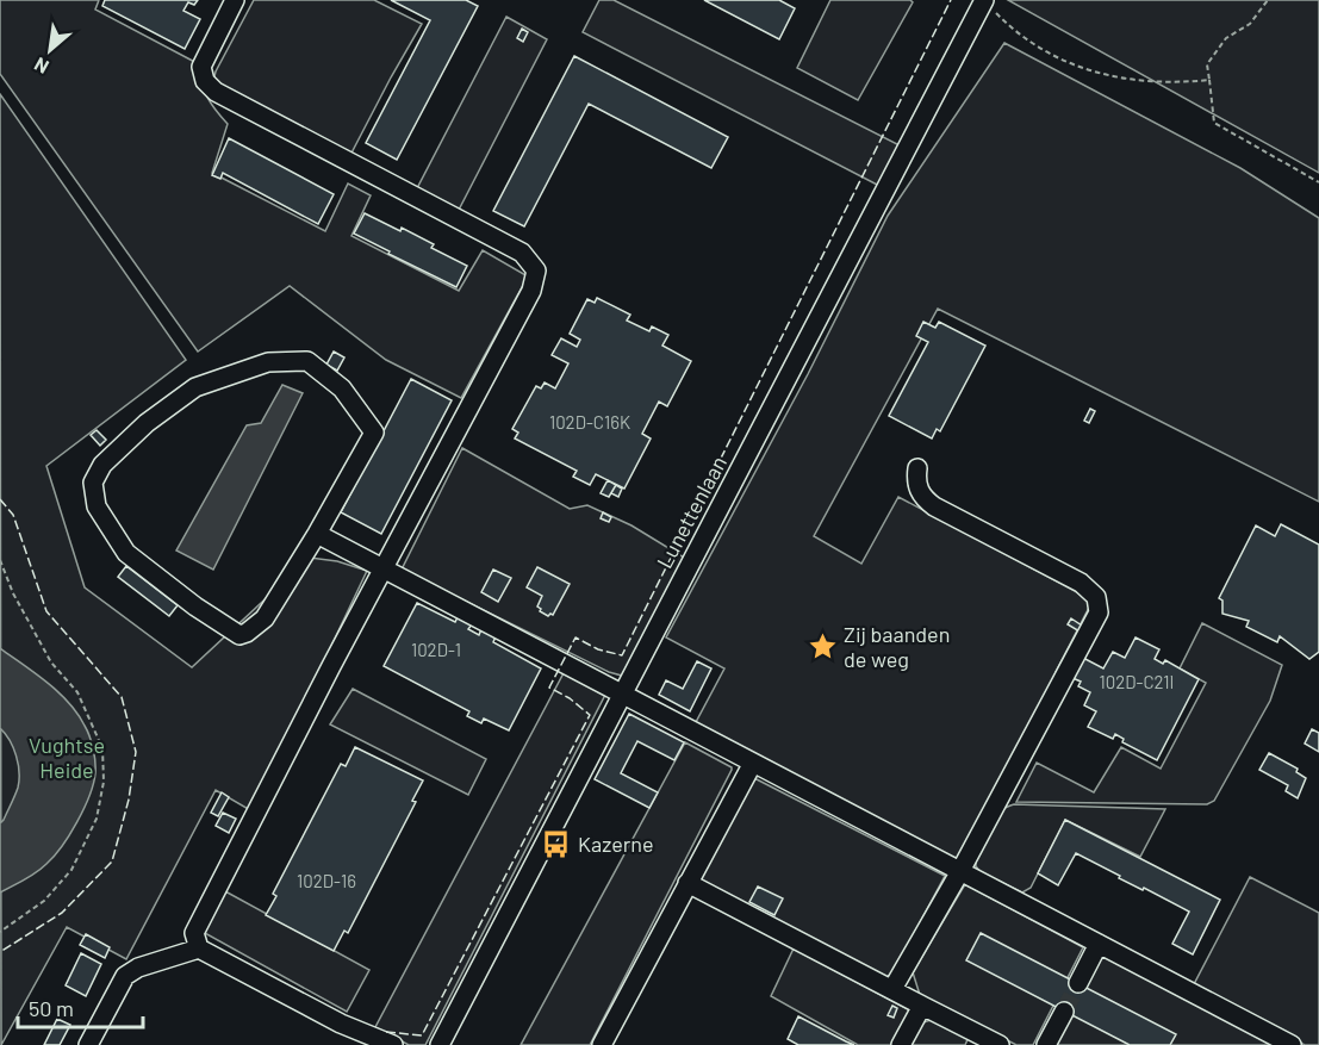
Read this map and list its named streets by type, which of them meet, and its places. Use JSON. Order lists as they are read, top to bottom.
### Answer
{
  "streets": {
    "street": ["Lunettenlaan"]
  },
  "parks": ["Vughtse Heide"],
  "places": {
    "place": ["Zij baanden de weg"],
    "bus stop": ["Kazerne"]
  },
  "house_numbers": [
    "102D-C16K",
    "102D-1",
    "102D-C21I",
    "102D-16"
  ],
  "scale_bar": "50 m",
  "north": "bottom left"
}
